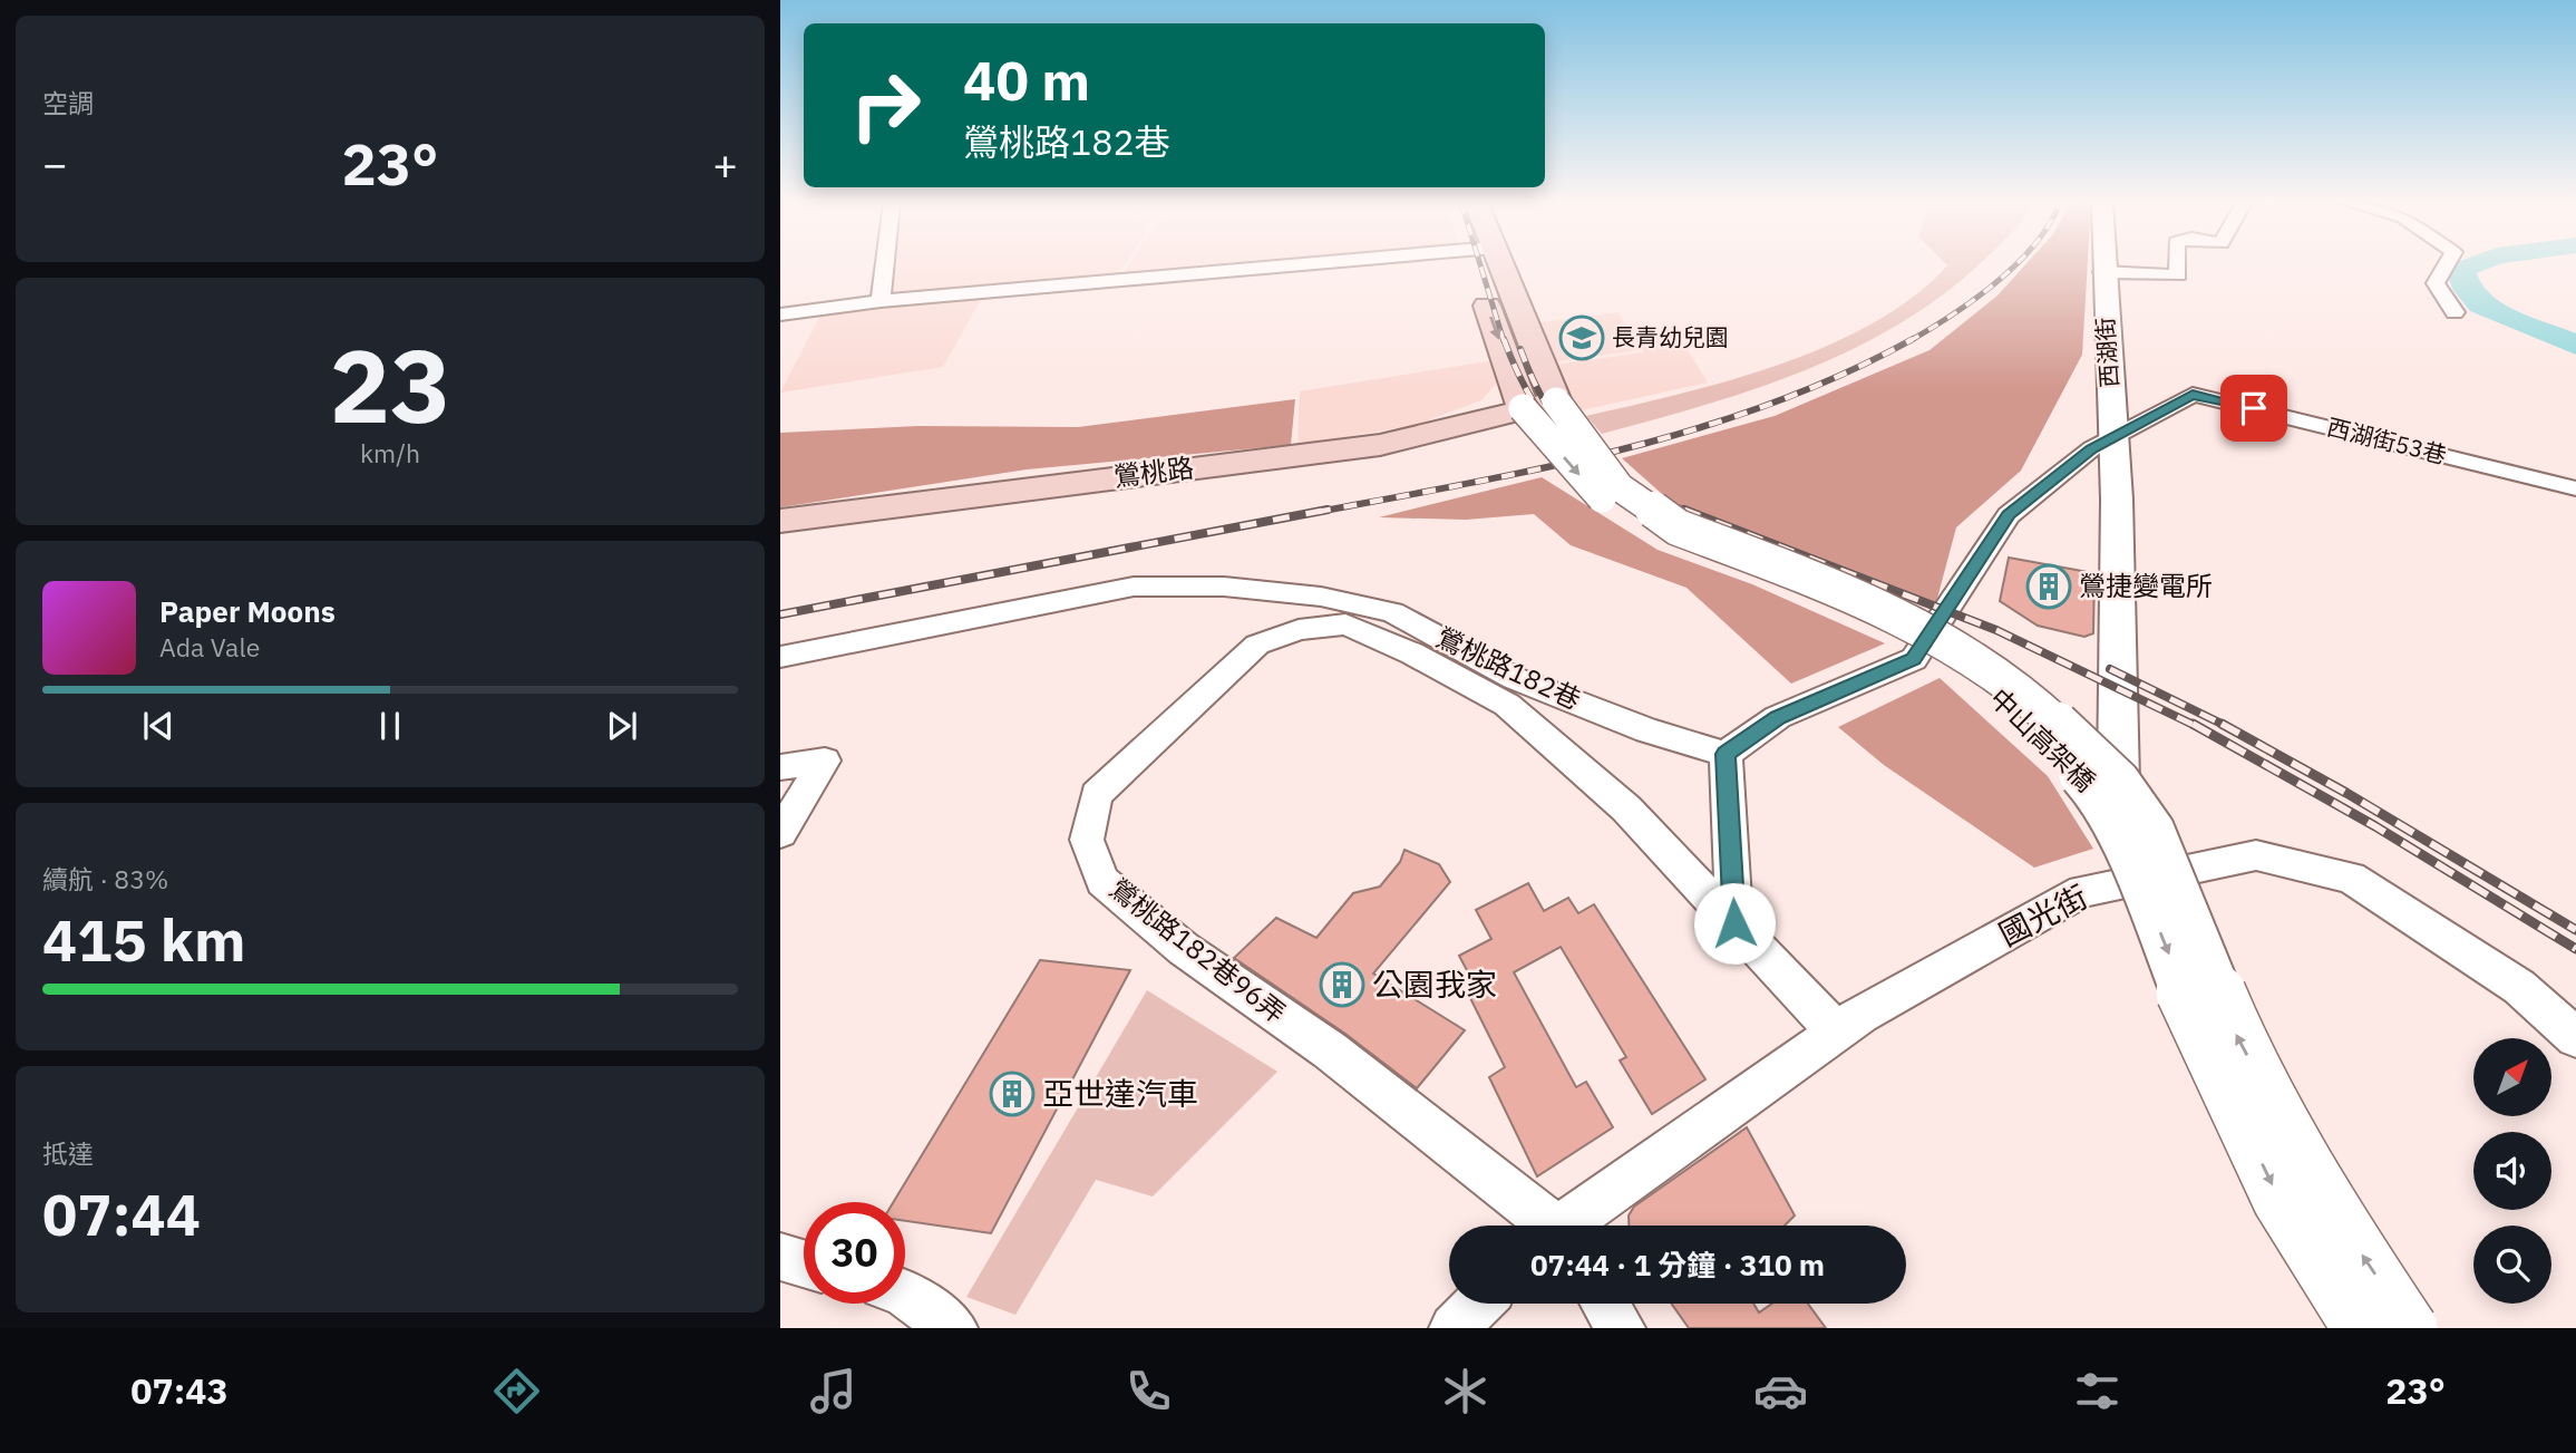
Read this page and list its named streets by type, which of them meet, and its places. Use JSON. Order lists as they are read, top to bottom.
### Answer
{
  "streets": {
    "main road": ["鶯桃路"],
    "street": [
      "西湖街",
      "西湖街53巷",
      "鶯桃路182巷",
      "中山高架橋",
      "國光街",
      "鶯桃路182巷96弄"
    ]
  },
  "crossings": [
    ["西湖街", "西湖街53巷"],
    ["西湖街", "中山高架橋"],
    ["西湖街53巷", "中山高架橋"],
    ["鶯桃路", "中山高架橋"],
    ["國光街", "鶯桃路182巷96弄"]
  ],
  "places": {
    "school or university": ["長青幼兒園"],
    "building": ["鶯捷變電所", "公園我家", "亞世達汽車"]
  },
  "north": "top right",
  "page": {
    "tile": [
      "空調",
      ["23", "km/h"],
      ["續航 · 83%", "415 km"],
      ["抵達", "07:44"]
    ],
    "turn": ["40 m", "鶯桃路182巷"],
    "heat": ["−", "23°", "+"],
    "song": ["Paper Moons", "Ada Vale"],
    "limit": "30",
    "trip": "07:44 · 1 分鐘 · 310 m",
    "tabs": ["07:43", "23°"]
  }
}
